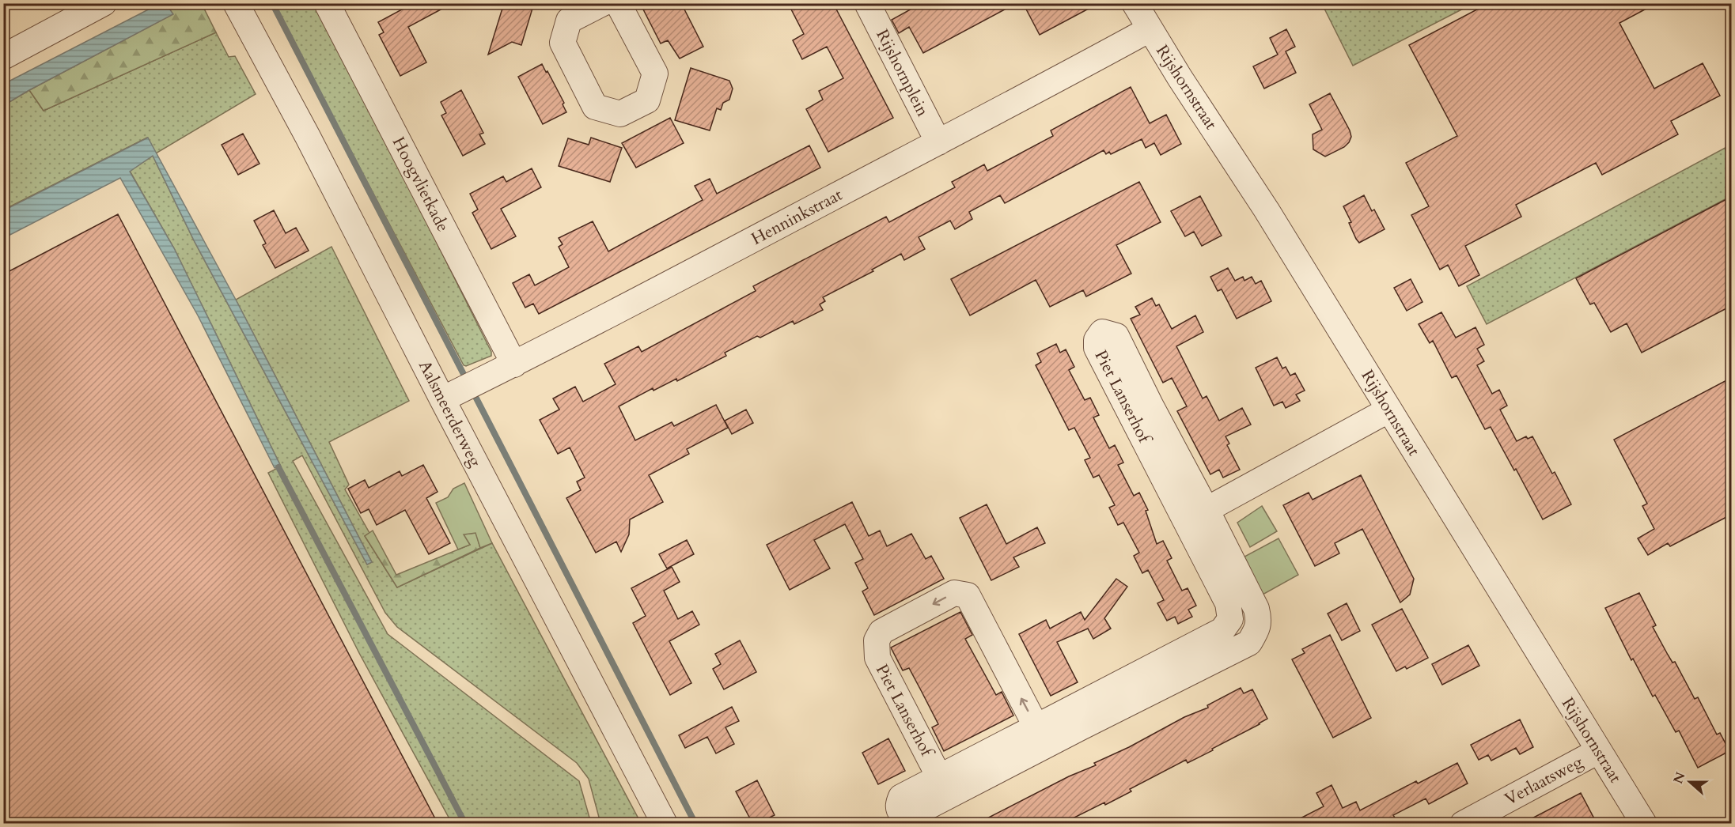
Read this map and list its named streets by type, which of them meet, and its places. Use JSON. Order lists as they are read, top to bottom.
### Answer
{
  "streets": {
    "street": [
      "Rijshornplein",
      "Rijshornstraat",
      "Hoogvlietkade",
      "Henninkstraat",
      "Piet Lanserhof",
      "Aalsmeerderweg",
      "Verlaatsweg"
    ]
  },
  "crossings": [
    ["Rijshornplein", "Henninkstraat"],
    ["Rijshornstraat", "Henninkstraat"],
    ["Rijshornstraat", "Verlaatsweg"],
    ["Hoogvlietkade", "Henninkstraat"],
    ["Henninkstraat", "Aalsmeerderweg"]
  ],
  "north": "left"
}
